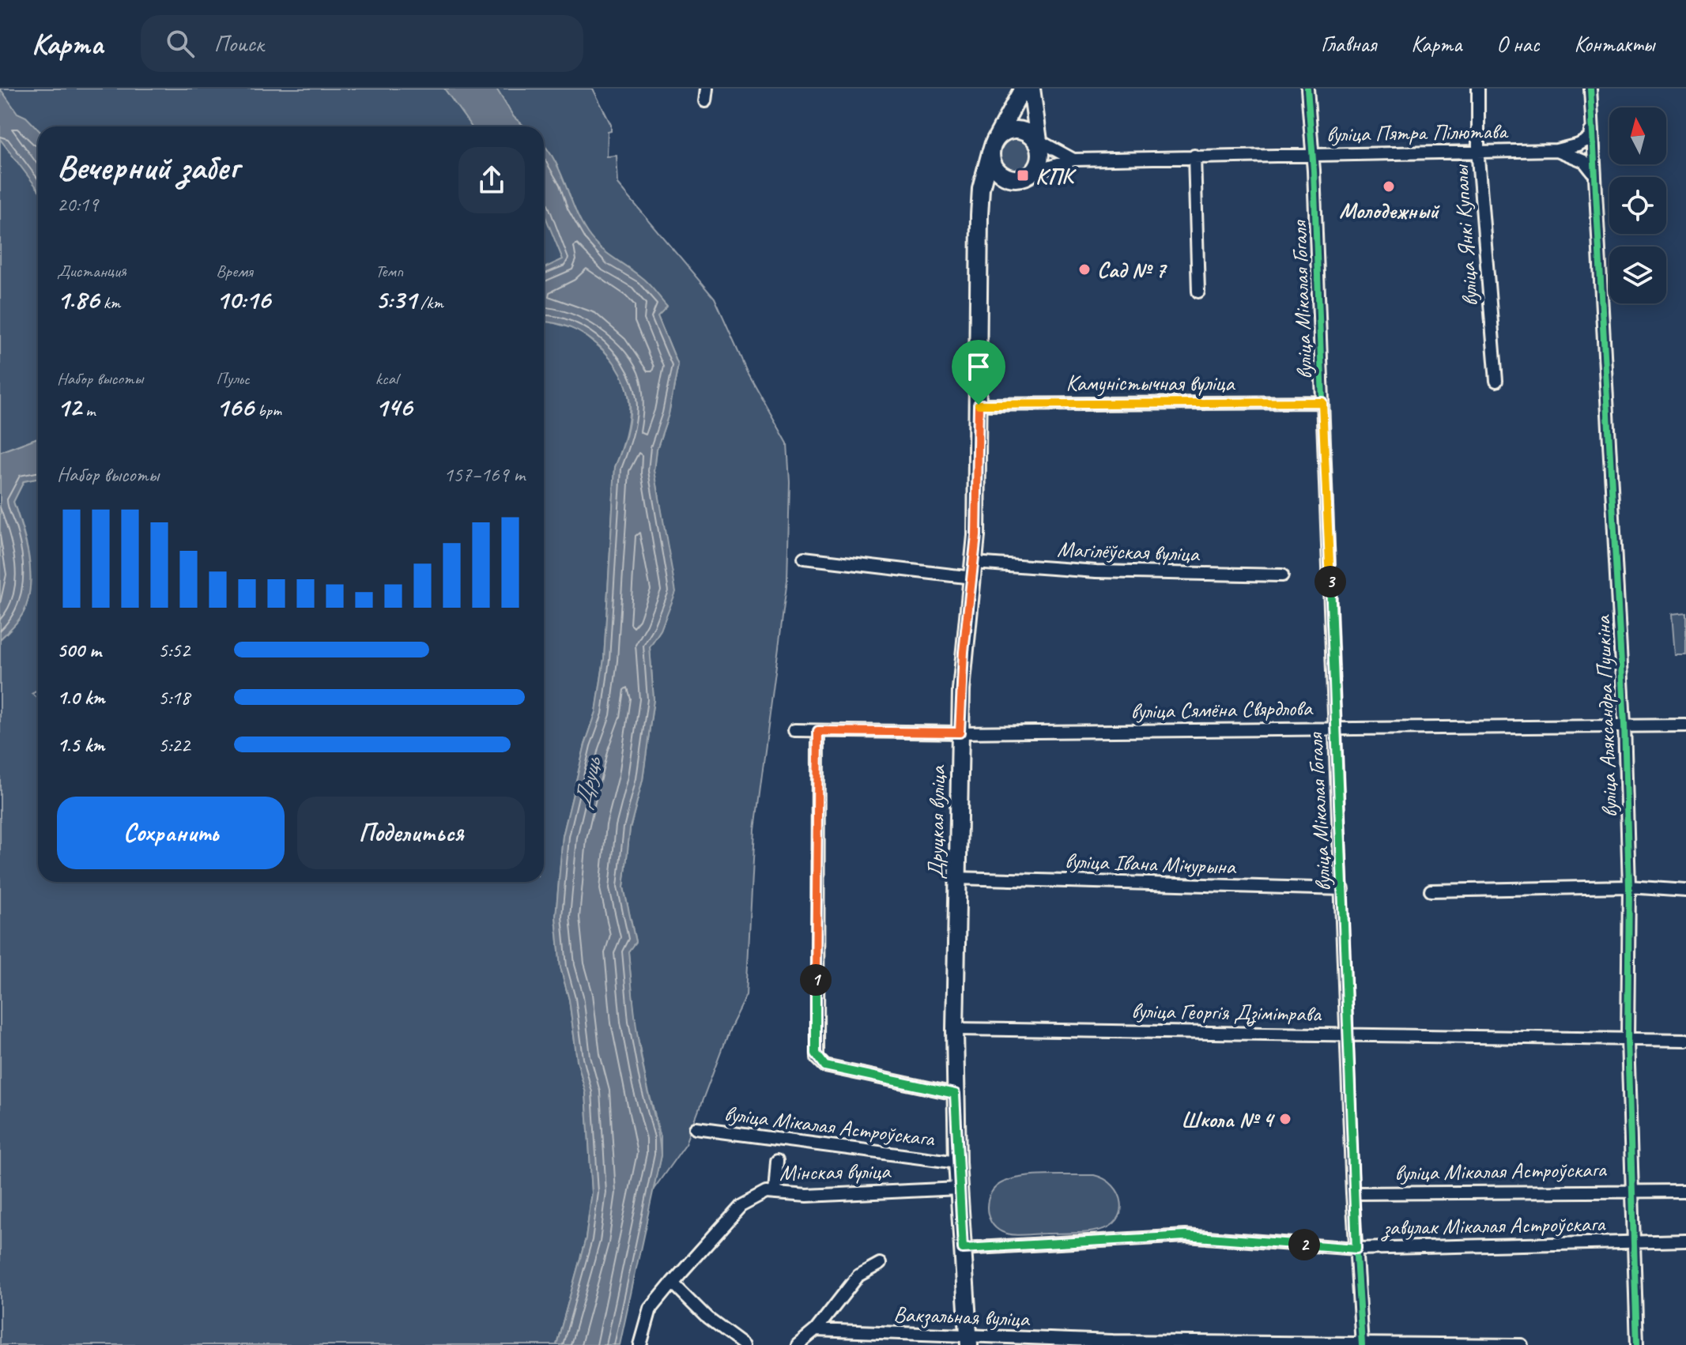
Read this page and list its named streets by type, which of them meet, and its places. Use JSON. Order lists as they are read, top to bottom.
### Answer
{
  "streets": {
    "main road": ["Друцкая вуліца"],
    "street": [
      "вуліца Пятра Пілютава",
      "вуліца Янкі Купалы",
      "вуліца Мікалая Гогаля",
      "Камуністычная вуліца",
      "Магілёўская вуліца",
      "вуліца Сямёна Свярдлова",
      "вуліца Аляксандра Пушкіна",
      "вуліца Івана Мічурына",
      "вуліца Георгія Дзімітрава",
      "вуліца Мікалая Астроўскага",
      "Мінская вуліца",
      "завулак Мікалая Астроўскага",
      "Вакзальная вуліца"
    ]
  },
  "crossings": [
    ["вуліца Пятра Пілютава", "вуліца Янкі Купалы"],
    ["вуліца Пятра Пілютава", "вуліца Мікалая Гогаля"],
    ["вуліца Пятра Пілютава", "вуліца Аляксандра Пушкіна"],
    ["вуліца Пятра Пілютава", "Друцкая вуліца"],
    ["вуліца Мікалая Гогаля", "Камуністычная вуліца"],
    ["вуліца Мікалая Гогаля", "вуліца Сямёна Свярдлова"],
    ["вуліца Мікалая Гогаля", "вуліца Івана Мічурына"],
    ["вуліца Мікалая Гогаля", "вуліца Георгія Дзімітрава"],
    ["вуліца Мікалая Гогаля", "вуліца Мікалая Астроўскага"],
    ["вуліца Мікалая Гогаля", "завулак Мікалая Астроўскага"],
    ["вуліца Мікалая Гогаля", "Вакзальная вуліца"],
    ["Камуністычная вуліца", "Друцкая вуліца"],
    ["Магілёўская вуліца", "Друцкая вуліца"],
    ["вуліца Сямёна Свярдлова", "вуліца Аляксандра Пушкіна"],
    ["вуліца Сямёна Свярдлова", "Друцкая вуліца"],
    ["вуліца Аляксандра Пушкіна", "вуліца Георгія Дзімітрава"],
    ["вуліца Аляксандра Пушкіна", "вуліца Мікалая Астроўскага"],
    ["вуліца Аляксандра Пушкіна", "завулак Мікалая Астроўскага"],
    ["Друцкая вуліца", "вуліца Івана Мічурына"],
    ["Друцкая вуліца", "вуліца Георгія Дзімітрава"],
    ["Друцкая вуліца", "вуліца Мікалая Астроўскага"],
    ["Друцкая вуліца", "Мінская вуліца"],
    ["Друцкая вуліца", "завулак Мікалая Астроўскага"],
    ["Друцкая вуліца", "Вакзальная вуліца"]
  ],
  "water": ["Друць"],
  "places": {
    "transit": ["КПК"],
    "other": ["Молодежный", "Сад № 7", "Школа № 4"]
  },
  "north": "top",
  "page": {
    "header": "Карта",
    "search": "Поиск",
    "nav": [
      "Главная",
      "Карта",
      "О нас",
      "Контакты"
    ],
    "heading": ["Вечерний забег", "20:19"],
    "stats": [
      ["Дистанция", "1.86 km"],
      ["Время", "10:16"],
      ["Темп", "5:31 /km"],
      ["Набор высоты", "12 m"],
      ["Пульс", "166 bpm"],
      ["kcal", "146"]
    ],
    "chart": ["Набор высоты", "157–169 m"],
    "pins": ["3", "1", "2"],
    "list": [
      {
        "name": "500 m",
        "note": "5:52"
      },
      {
        "name": "1.0 km",
        "note": "5:18"
      },
      {
        "name": "1.5 km",
        "note": "5:22"
      }
    ],
    "buttons": ["Сохранить", "Поделиться"]
  }
}
